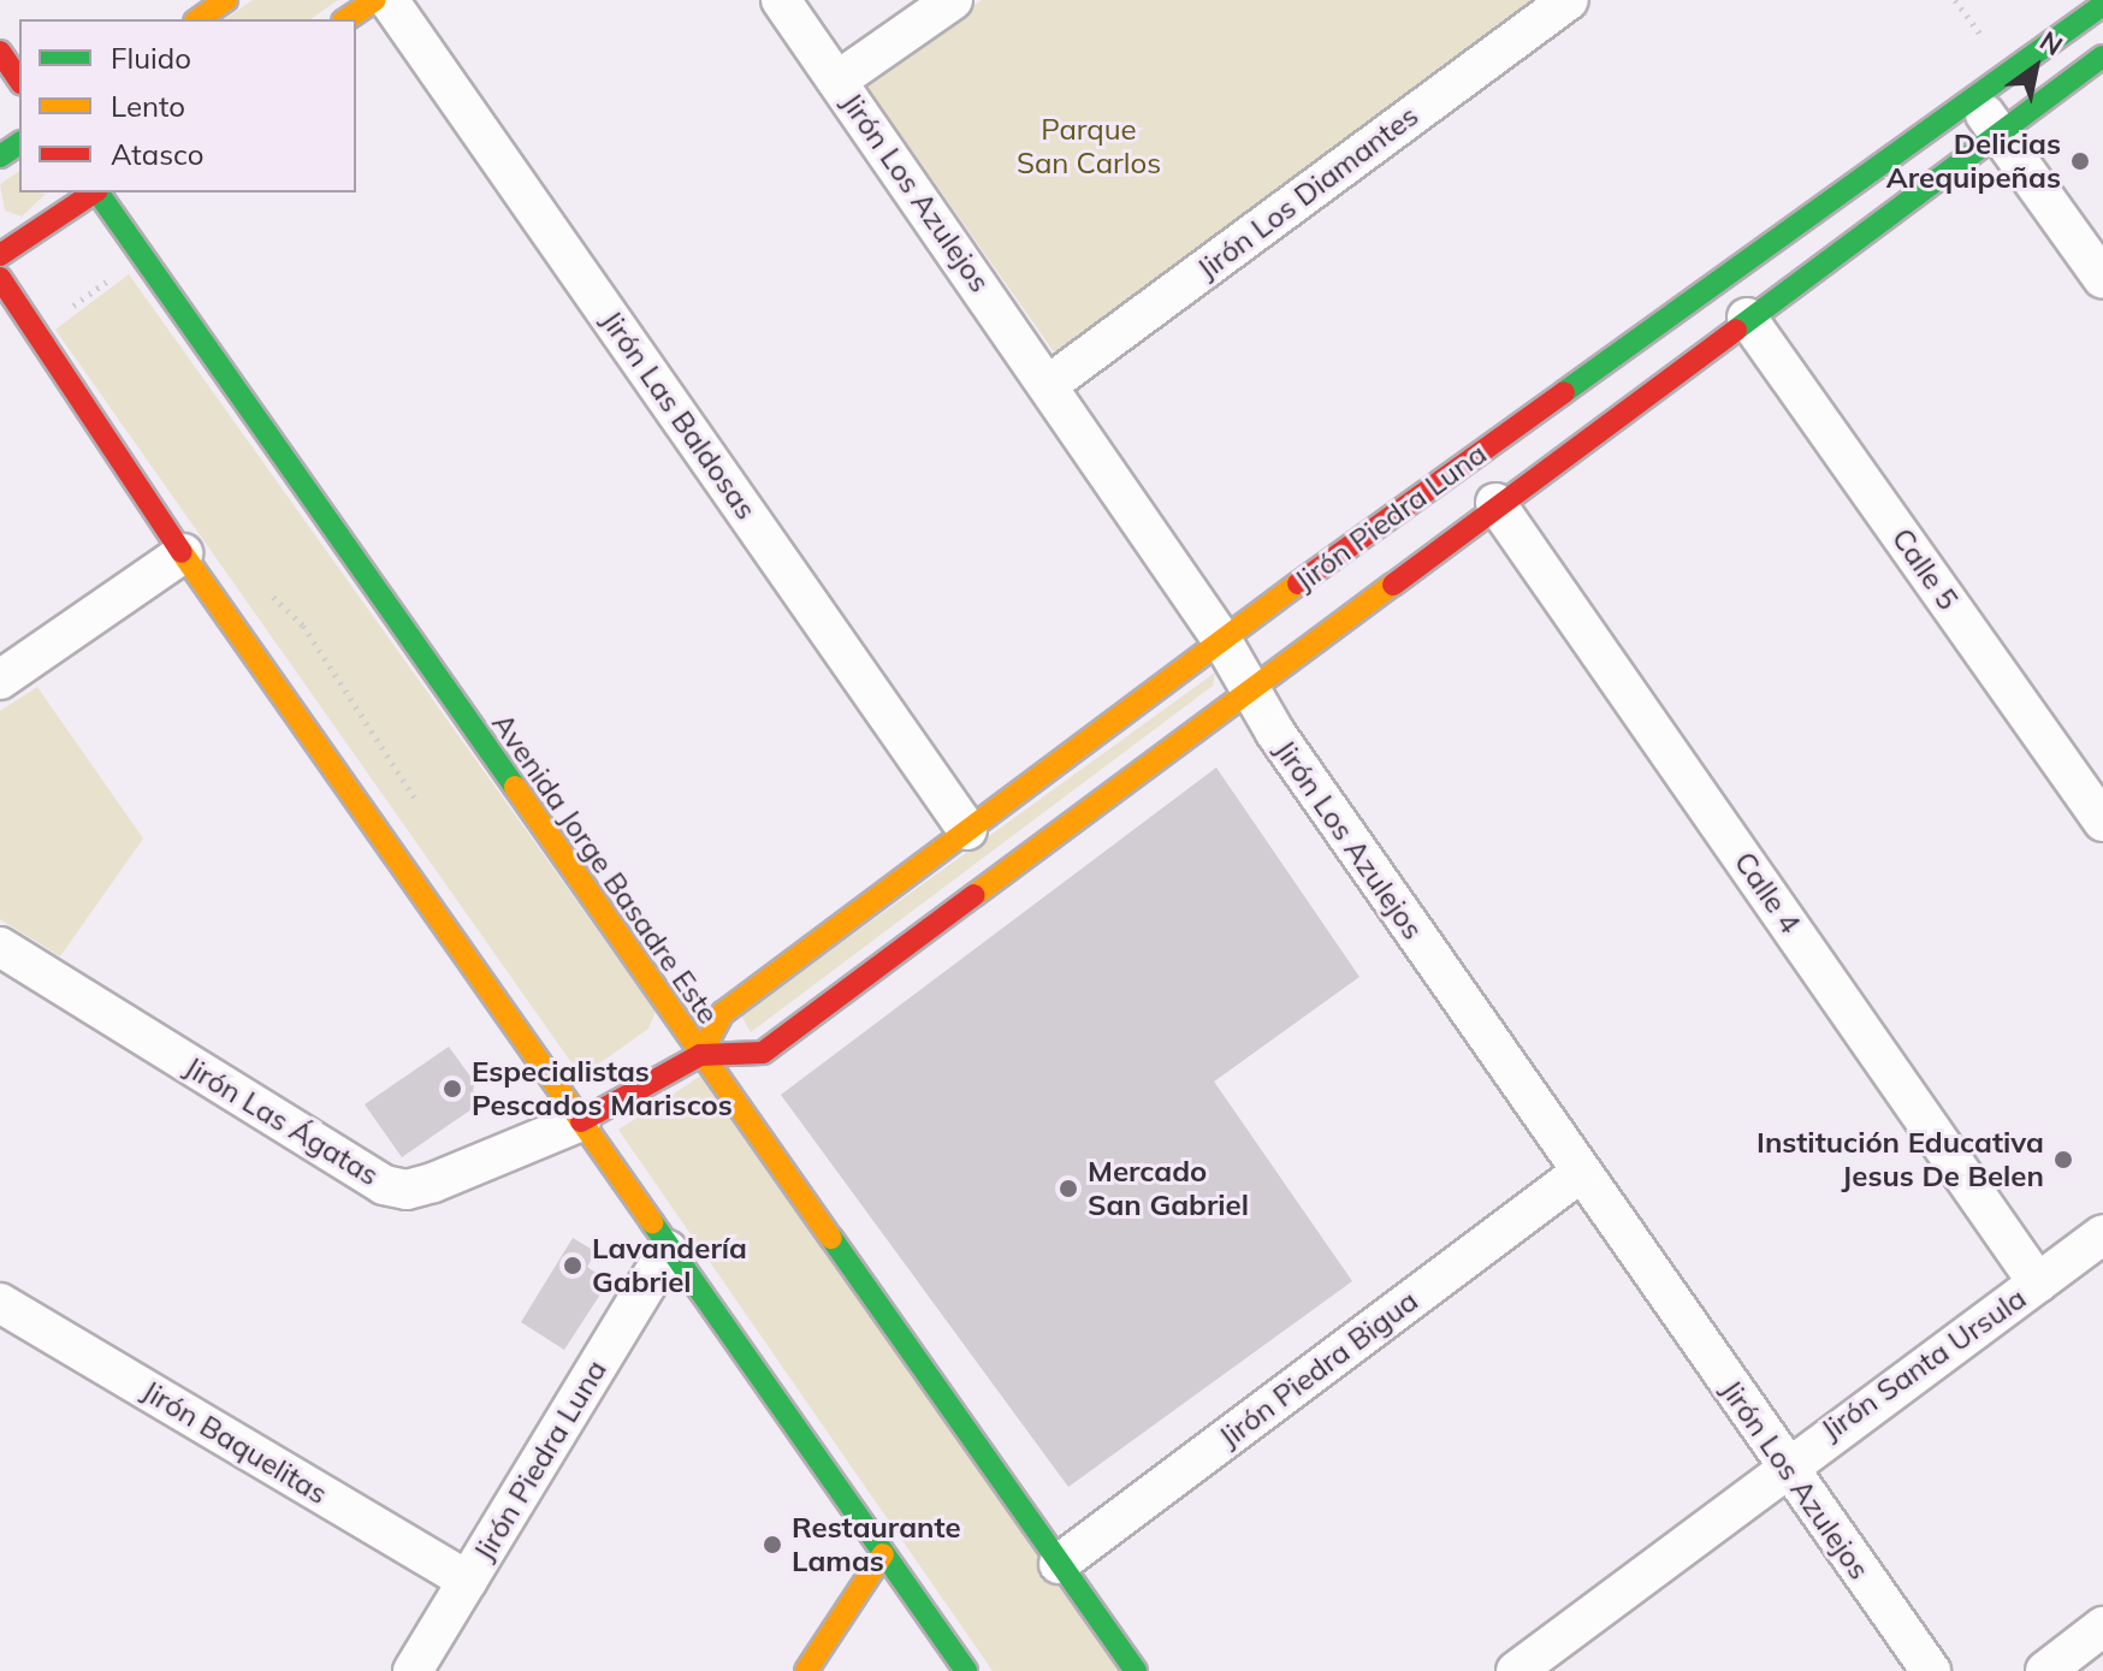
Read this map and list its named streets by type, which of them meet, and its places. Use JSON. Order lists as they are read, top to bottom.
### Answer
{
  "streets": {
    "main road": ["Jirón Piedra Luna", "Avenida Jorge Basadre Este"],
    "street": [
      "Jirón Los Azulejos",
      "Jirón Los Diamantes",
      "Jirón Las Baldosas",
      "Calle 5",
      "Calle 4",
      "Jirón Las Ágatas",
      "Jirón Santa Ursula",
      "Jirón Piedra Bigua",
      "Jirón Baquelitas"
    ]
  },
  "crossings": [
    ["Jirón Los Azulejos", "Jirón Los Diamantes"],
    ["Jirón Los Azulejos", "Jirón Piedra Luna"],
    ["Jirón Los Azulejos", "Jirón Santa Ursula"],
    ["Jirón Los Azulejos", "Jirón Piedra Bigua"],
    ["Jirón Las Baldosas", "Jirón Piedra Luna"],
    ["Jirón Piedra Luna", "Calle 5"],
    ["Jirón Piedra Luna", "Avenida Jorge Basadre Este"],
    ["Jirón Piedra Luna", "Calle 4"],
    ["Jirón Piedra Luna", "Jirón Las Ágatas"],
    ["Jirón Piedra Luna", "Jirón Baquelitas"],
    ["Avenida Jorge Basadre Este", "Jirón Piedra Bigua"],
    ["Calle 4", "Jirón Santa Ursula"]
  ],
  "parks": ["Parque San Carlos"],
  "places": [
    "Delicias Arequipeñas",
    "Especialistas Pescados Mariscos",
    "Institución Educativa Jesus De Belen",
    "Mercado San Gabriel",
    "Lavandería Gabriel",
    "Restaurante Lamas"
  ],
  "legend": ["Fluido", "Lento", "Atasco"],
  "north": "top right"
}
